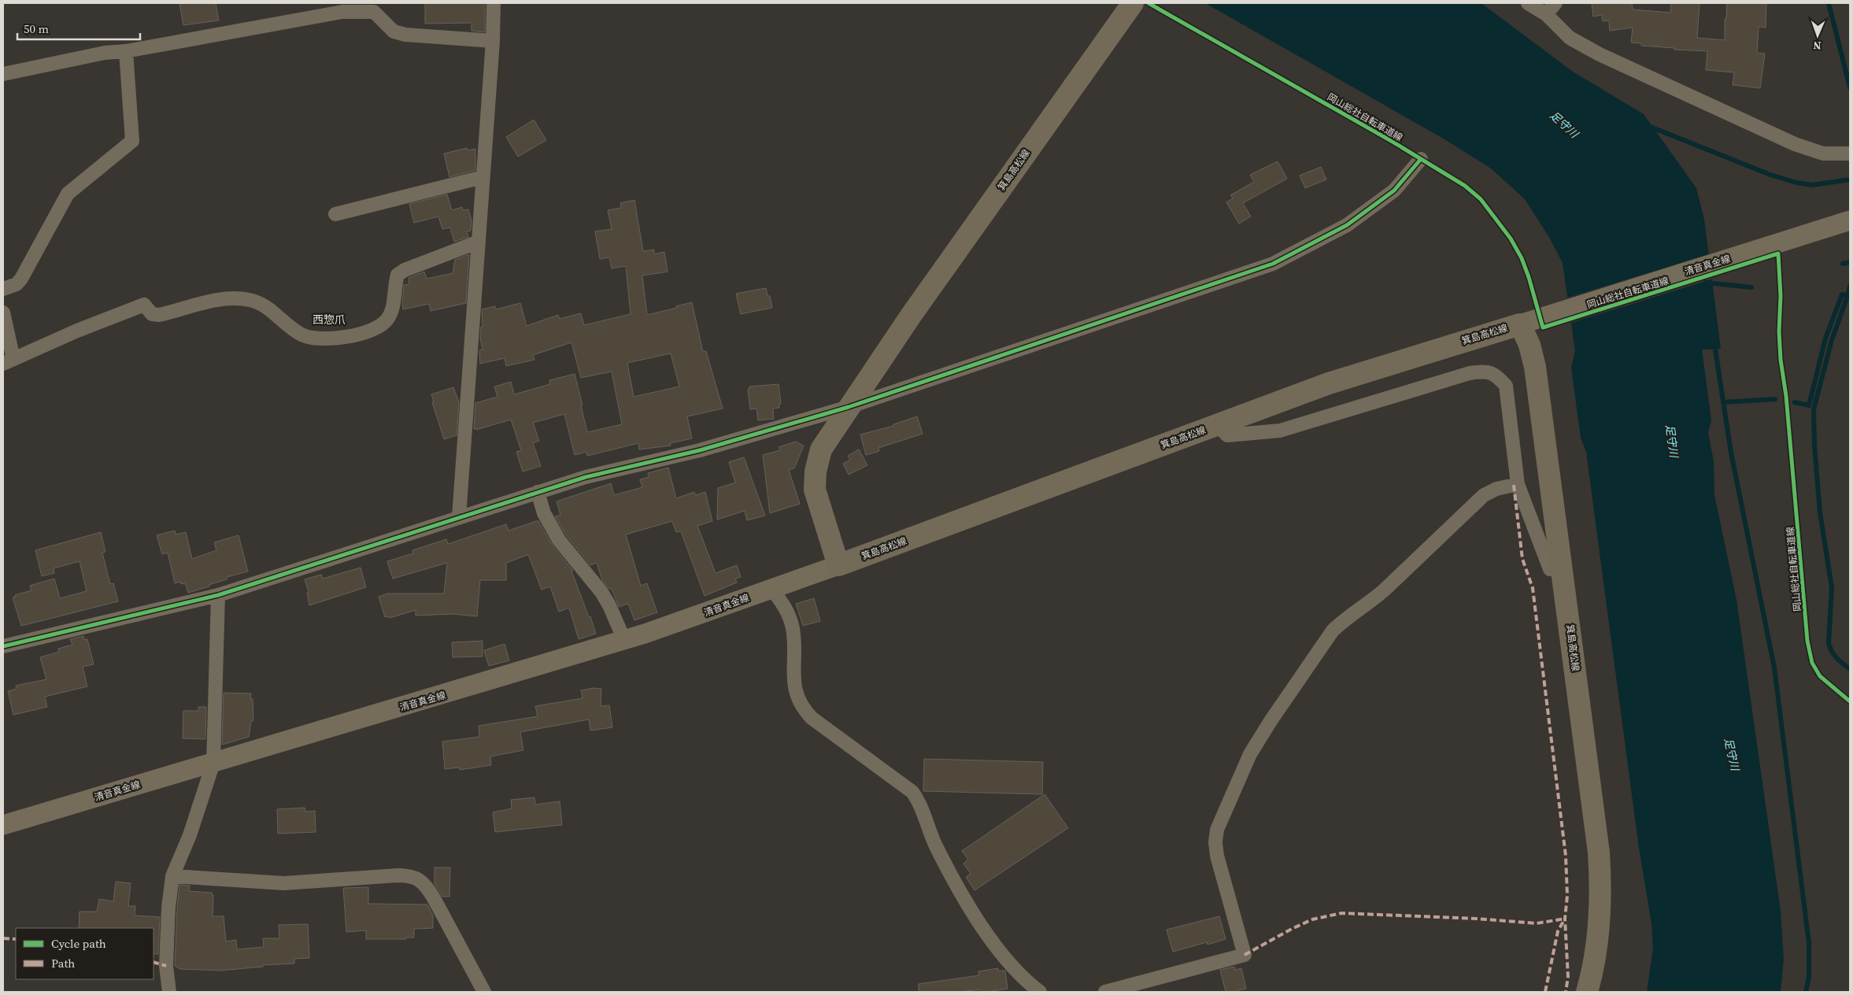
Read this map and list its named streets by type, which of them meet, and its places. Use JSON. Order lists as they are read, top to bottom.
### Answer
{
  "streets": {
    "main road": ["箕島高松線", "清音真金線"],
    "cycle path": ["岡山総社自転車道線"]
  },
  "crossings": [
    ["箕島高松線", "清音真金線"]
  ],
  "districts": ["西惣爪"],
  "water": ["足守川"],
  "legend": ["Cycle path", "Path"],
  "scale_bar": "50 m",
  "north": "bottom"
}
